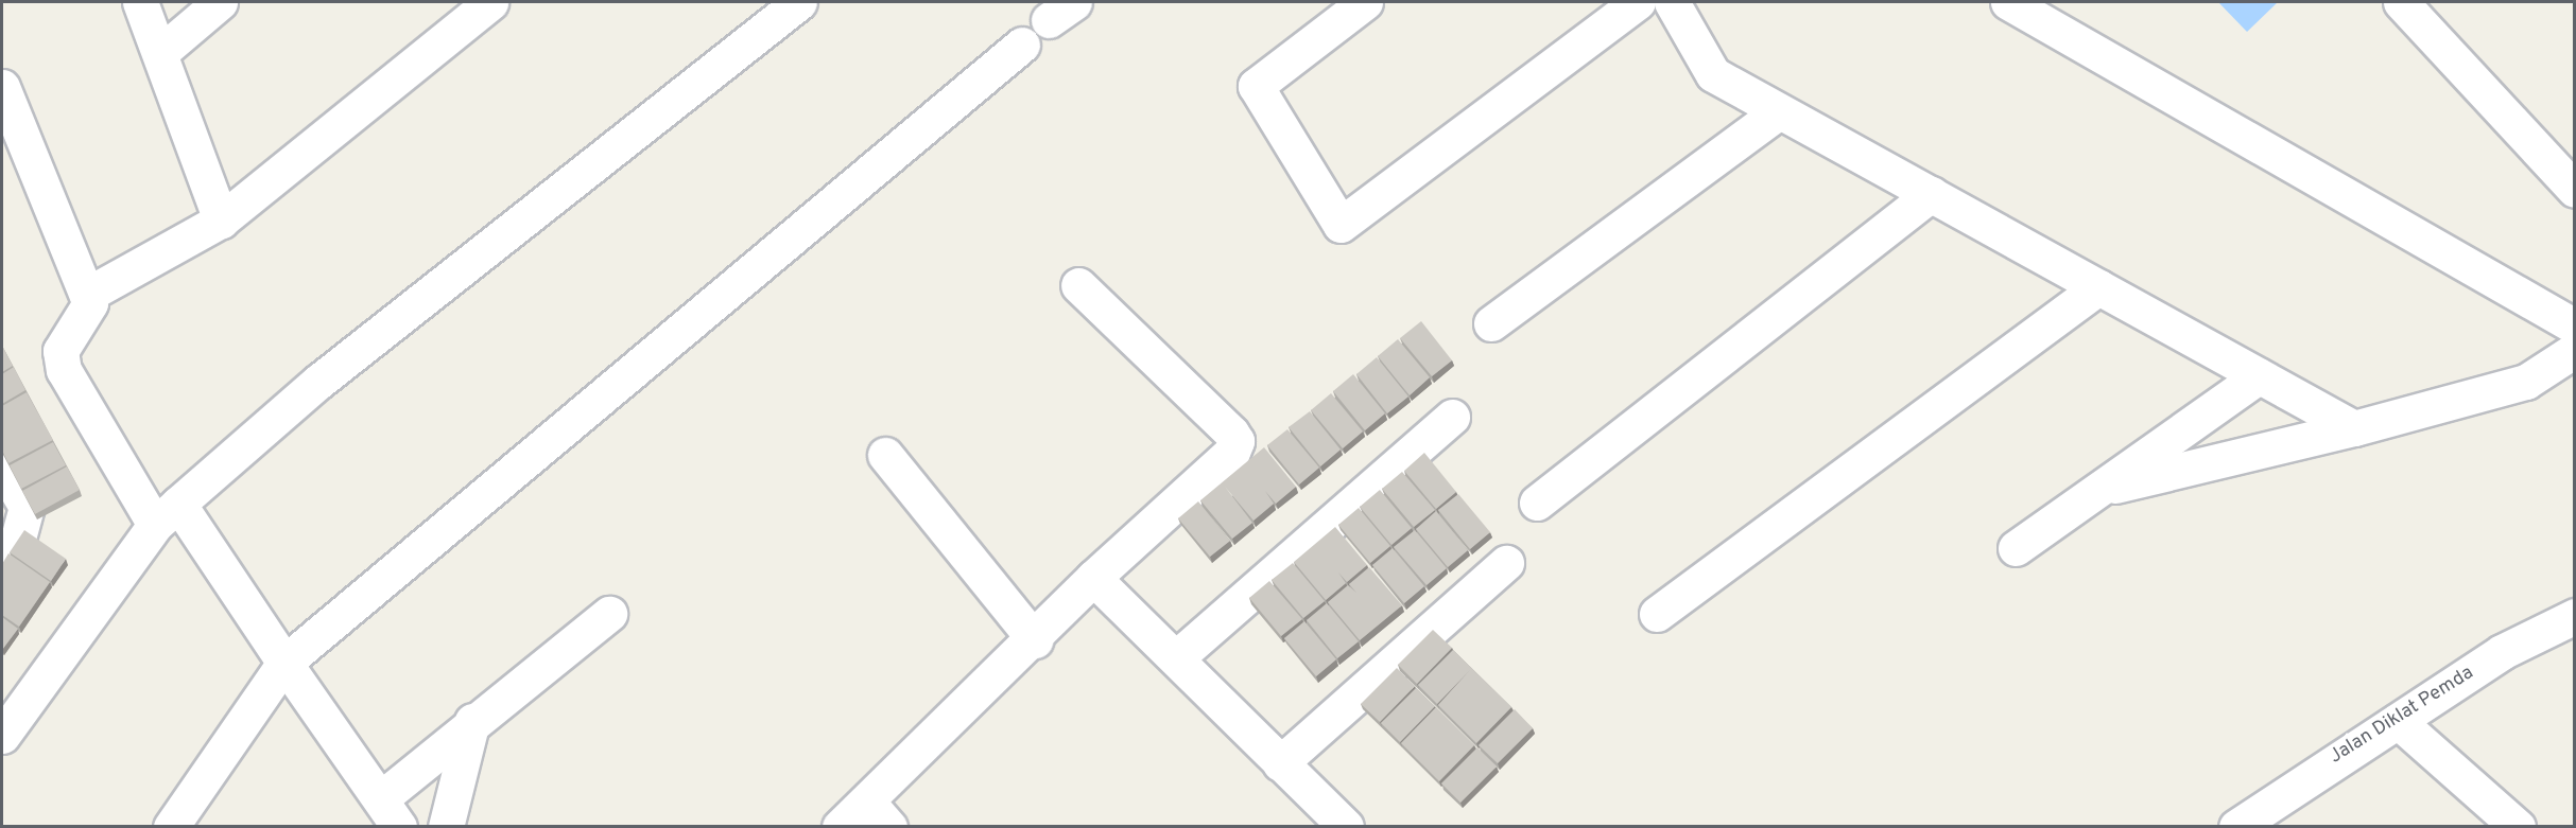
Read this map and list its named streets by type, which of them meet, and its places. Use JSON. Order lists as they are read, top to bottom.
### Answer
{
  "streets": {
    "street": ["Jalan Diklat Pemda"]
  }
}
